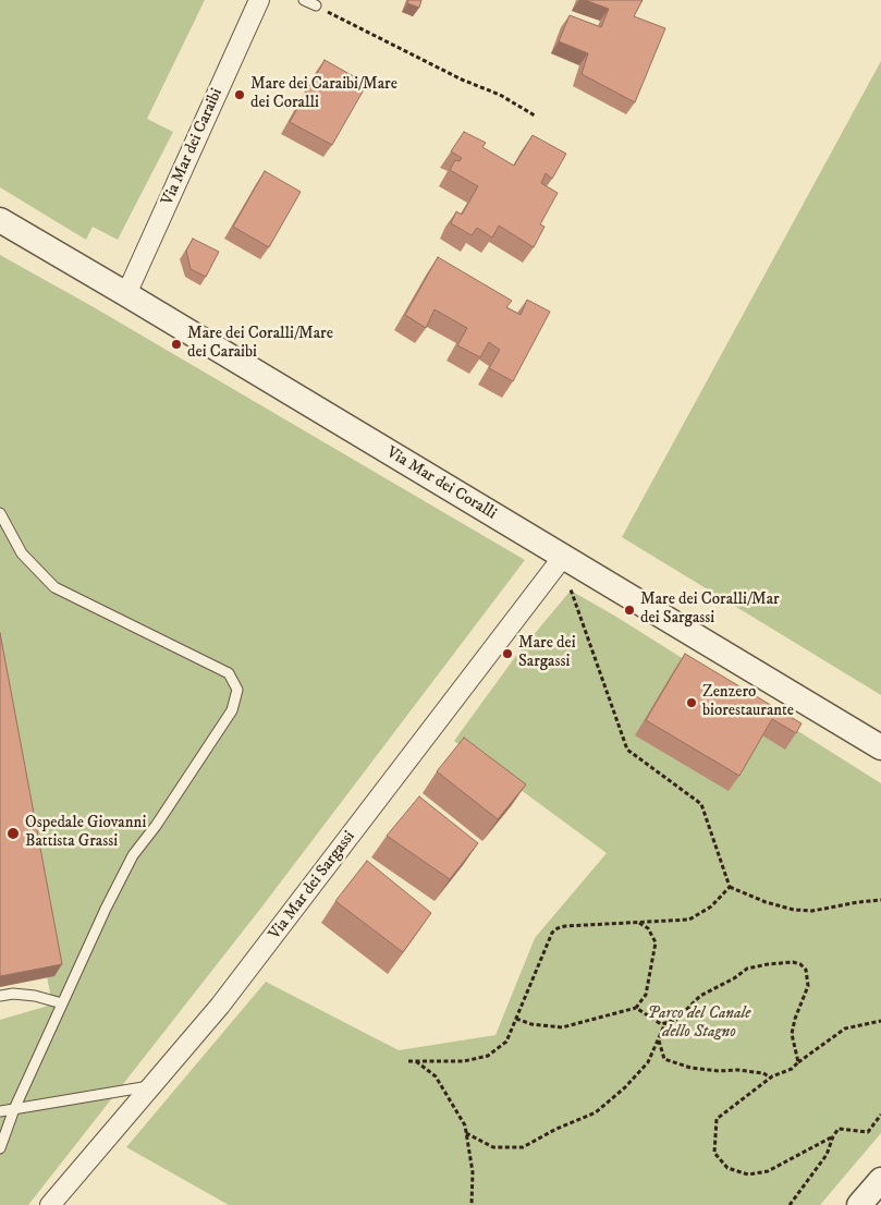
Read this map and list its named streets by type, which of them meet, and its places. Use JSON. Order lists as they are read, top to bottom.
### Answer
{
  "streets": {
    "street": ["Via Mar dei Caraibi", "Via Mar dei Coralli", "Via Mar dei Sargassi"]
  },
  "crossings": [
    ["Via Mar dei Caraibi", "Via Mar dei Coralli"],
    ["Via Mar dei Coralli", "Via Mar dei Sargassi"]
  ],
  "parks": ["Parco del Canale dello Stagno"],
  "places": [
    "Mare dei Caraibi/Mare dei Coralli",
    "Mare dei Coralli/Mare dei Caraibi",
    "Mare dei Coralli/Mar dei Sargassi",
    "Mare dei Sargassi",
    "Zenzero biorestaurante",
    "Ospedale Giovanni Battista Grassi"
  ]
}
